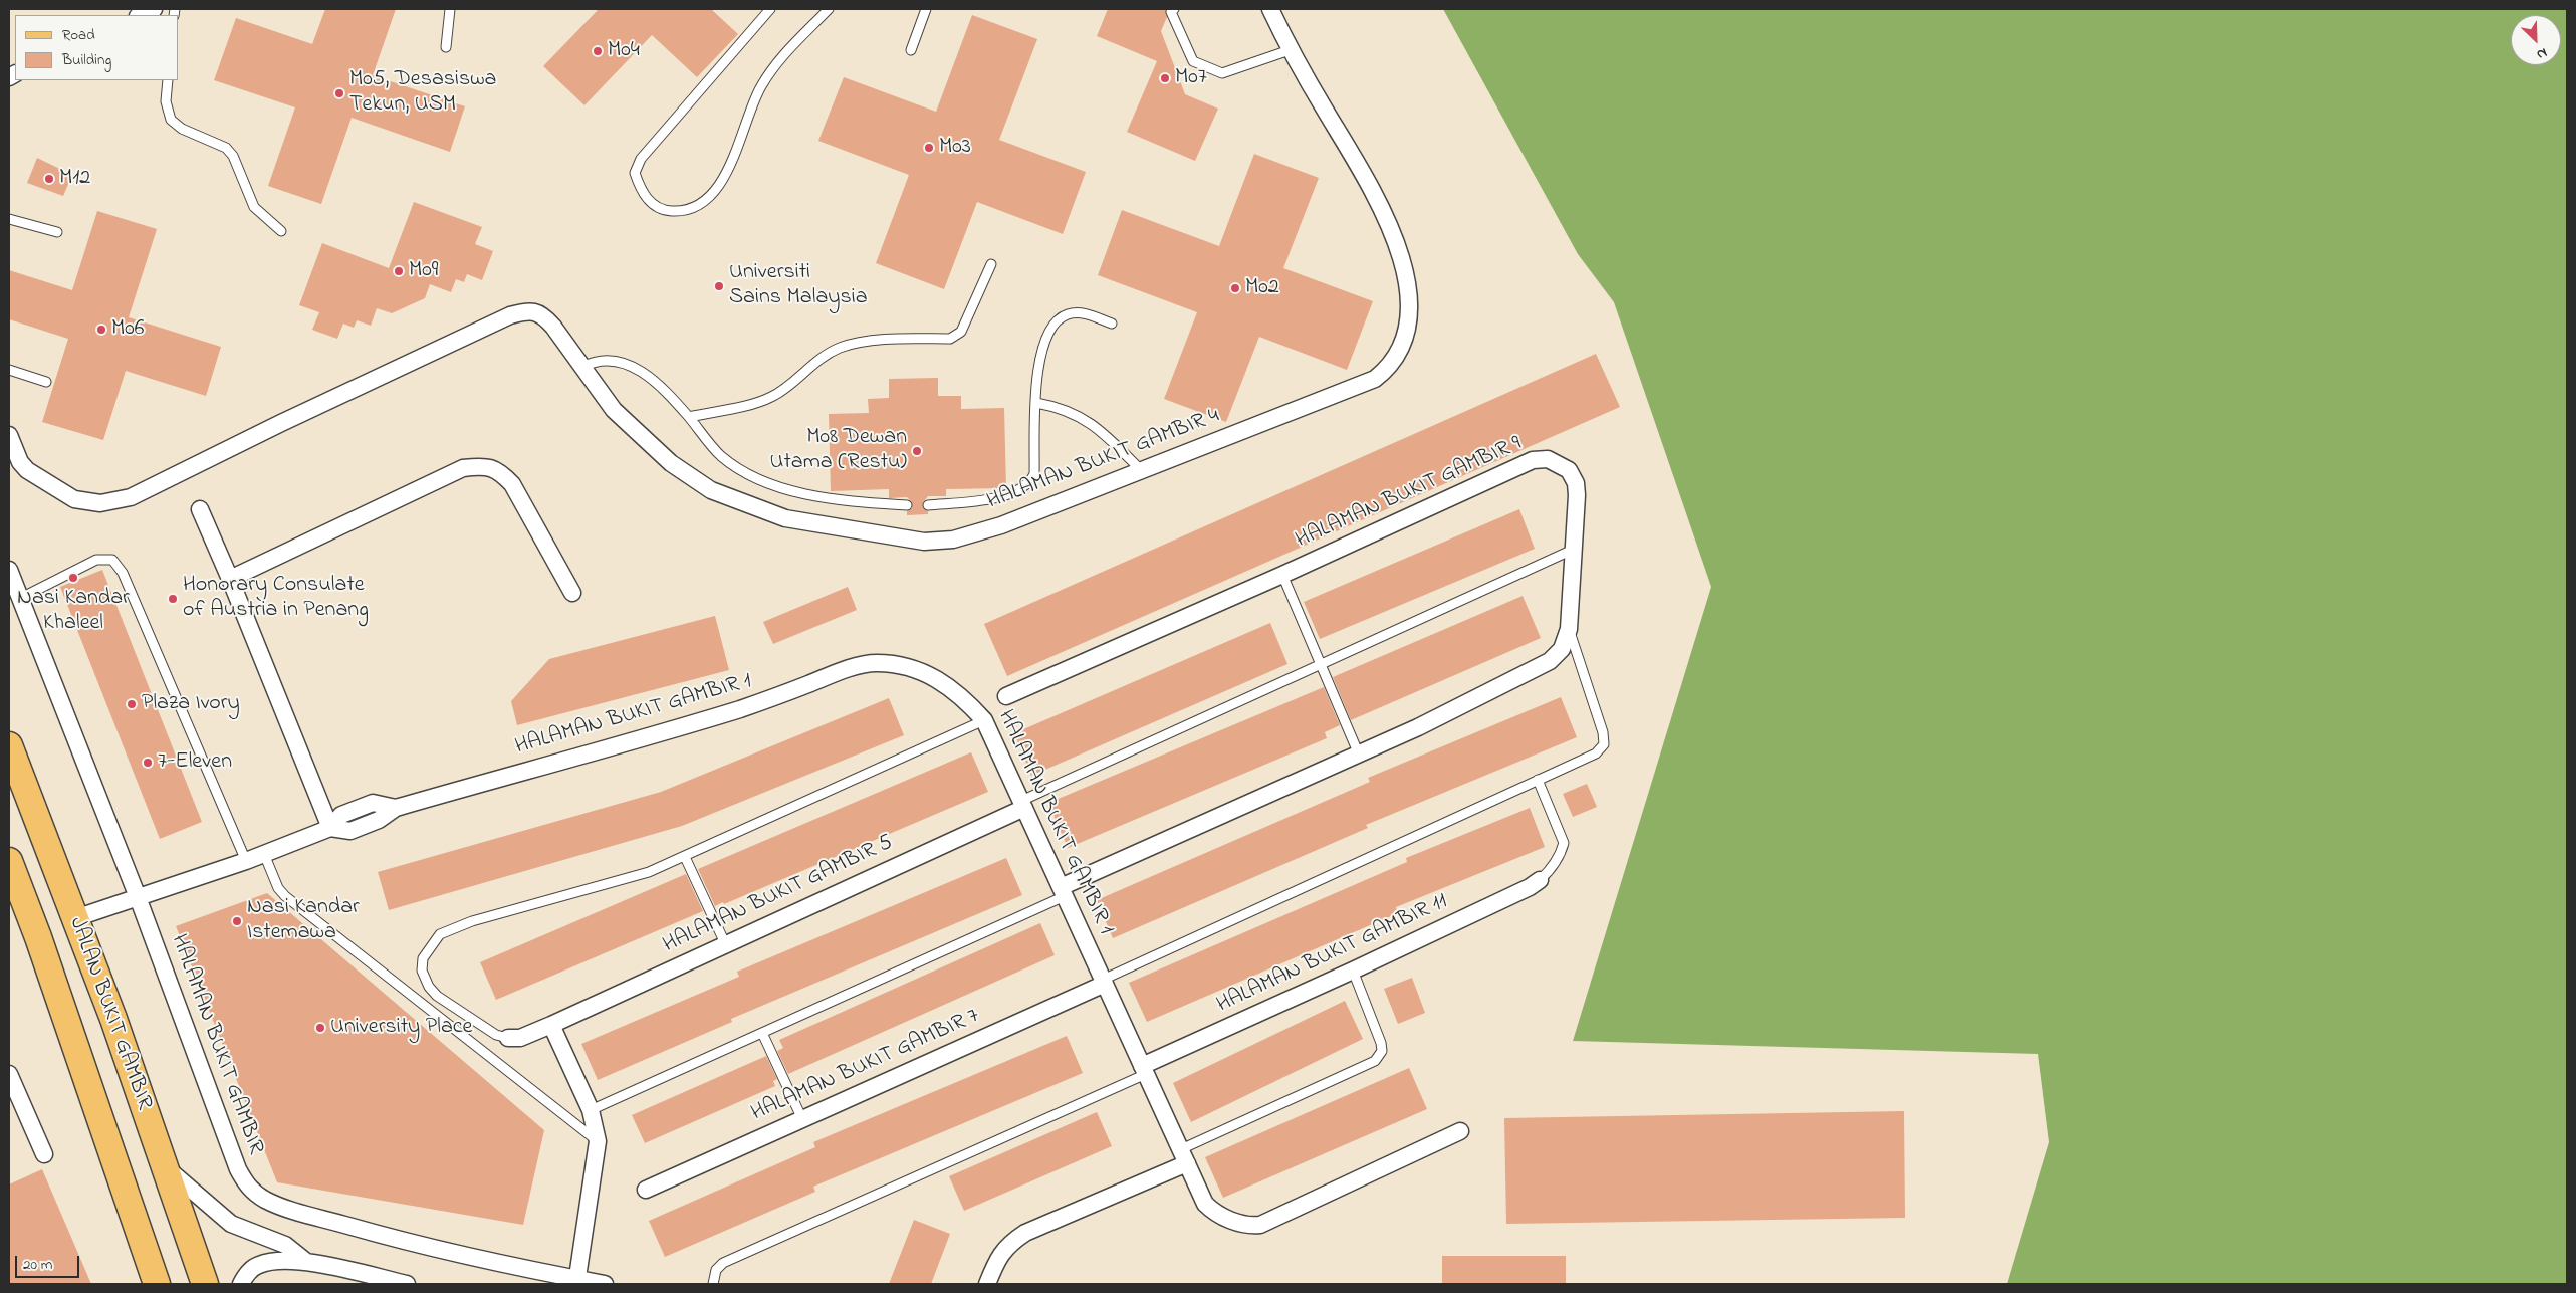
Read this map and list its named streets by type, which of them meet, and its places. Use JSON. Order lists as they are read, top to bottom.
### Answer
{
  "streets": {
    "main road": ["JALAN BUKIT GAMBIR"],
    "street": [
      "HALAMAN BUKIT GAMBIR 4",
      "HALAMAN BUKIT GAMBIR 9",
      "HALAMAN BUKIT GAMBIR 1",
      "HALAMAN BUKIT GAMBIR 5",
      "HALAMAN BUKIT GAMBIR 11",
      "HALAMAN BUKIT GAMBIR",
      "HALAMAN BUKIT GAMBIR 7"
    ]
  },
  "crossings": [
    ["HALAMAN BUKIT GAMBIR 9", "HALAMAN BUKIT GAMBIR 1"],
    ["HALAMAN BUKIT GAMBIR 1", "HALAMAN BUKIT GAMBIR 5"],
    ["HALAMAN BUKIT GAMBIR 1", "HALAMAN BUKIT GAMBIR 11"],
    ["HALAMAN BUKIT GAMBIR 1", "JALAN BUKIT GAMBIR"],
    ["HALAMAN BUKIT GAMBIR 1", "HALAMAN BUKIT GAMBIR"],
    ["HALAMAN BUKIT GAMBIR 1", "HALAMAN BUKIT GAMBIR 7"]
  ],
  "places": [
    "M04",
    "M07",
    "M05, Desasiswa Tekun, USM",
    "M03",
    "M12",
    "M09",
    "Universiti Sains Malaysia",
    "M02",
    "M06",
    "M08 Dewan Utama (Restu)",
    "Nasi Kandar Khaleel",
    "Honorary Consulate of Austria in Penang",
    "Plaza Ivory",
    "7-Eleven",
    "Nasi Kandar Istemawa",
    "University Place"
  ],
  "legend": ["Road", "Building"],
  "scale_bar": "20 m",
  "north": "bottom right"
}
